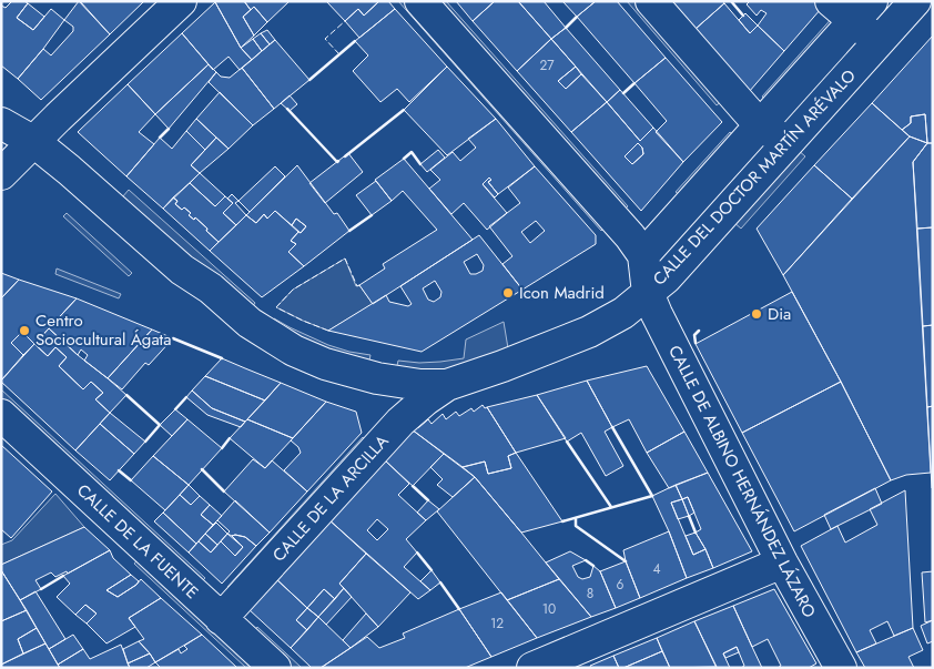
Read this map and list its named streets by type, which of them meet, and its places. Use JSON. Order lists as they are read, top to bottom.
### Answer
{
  "streets": {
    "street": [
      "CALLE DEL DOCTOR MARTÍN ARÉVALO",
      "CALLE DE ALBINO HERNÁNDEZ LÁZARO",
      "CALLE DE LA ARCILLA",
      "CALLE DE LA FUENTE"
    ]
  },
  "crossings": [
    ["CALLE DEL DOCTOR MARTÍN ARÉVALO", "CALLE DE ALBINO HERNÁNDEZ LÁZARO"],
    ["CALLE DEL DOCTOR MARTÍN ARÉVALO", "CALLE DE LA ARCILLA"],
    ["CALLE DE LA ARCILLA", "CALLE DE LA FUENTE"]
  ],
  "places": ["Icon Madrid", "Dia", "Centro Sociocultural Ágata"],
  "house_numbers": [
    "27",
    "4",
    "6",
    "8",
    "10",
    "12"
  ]
}
